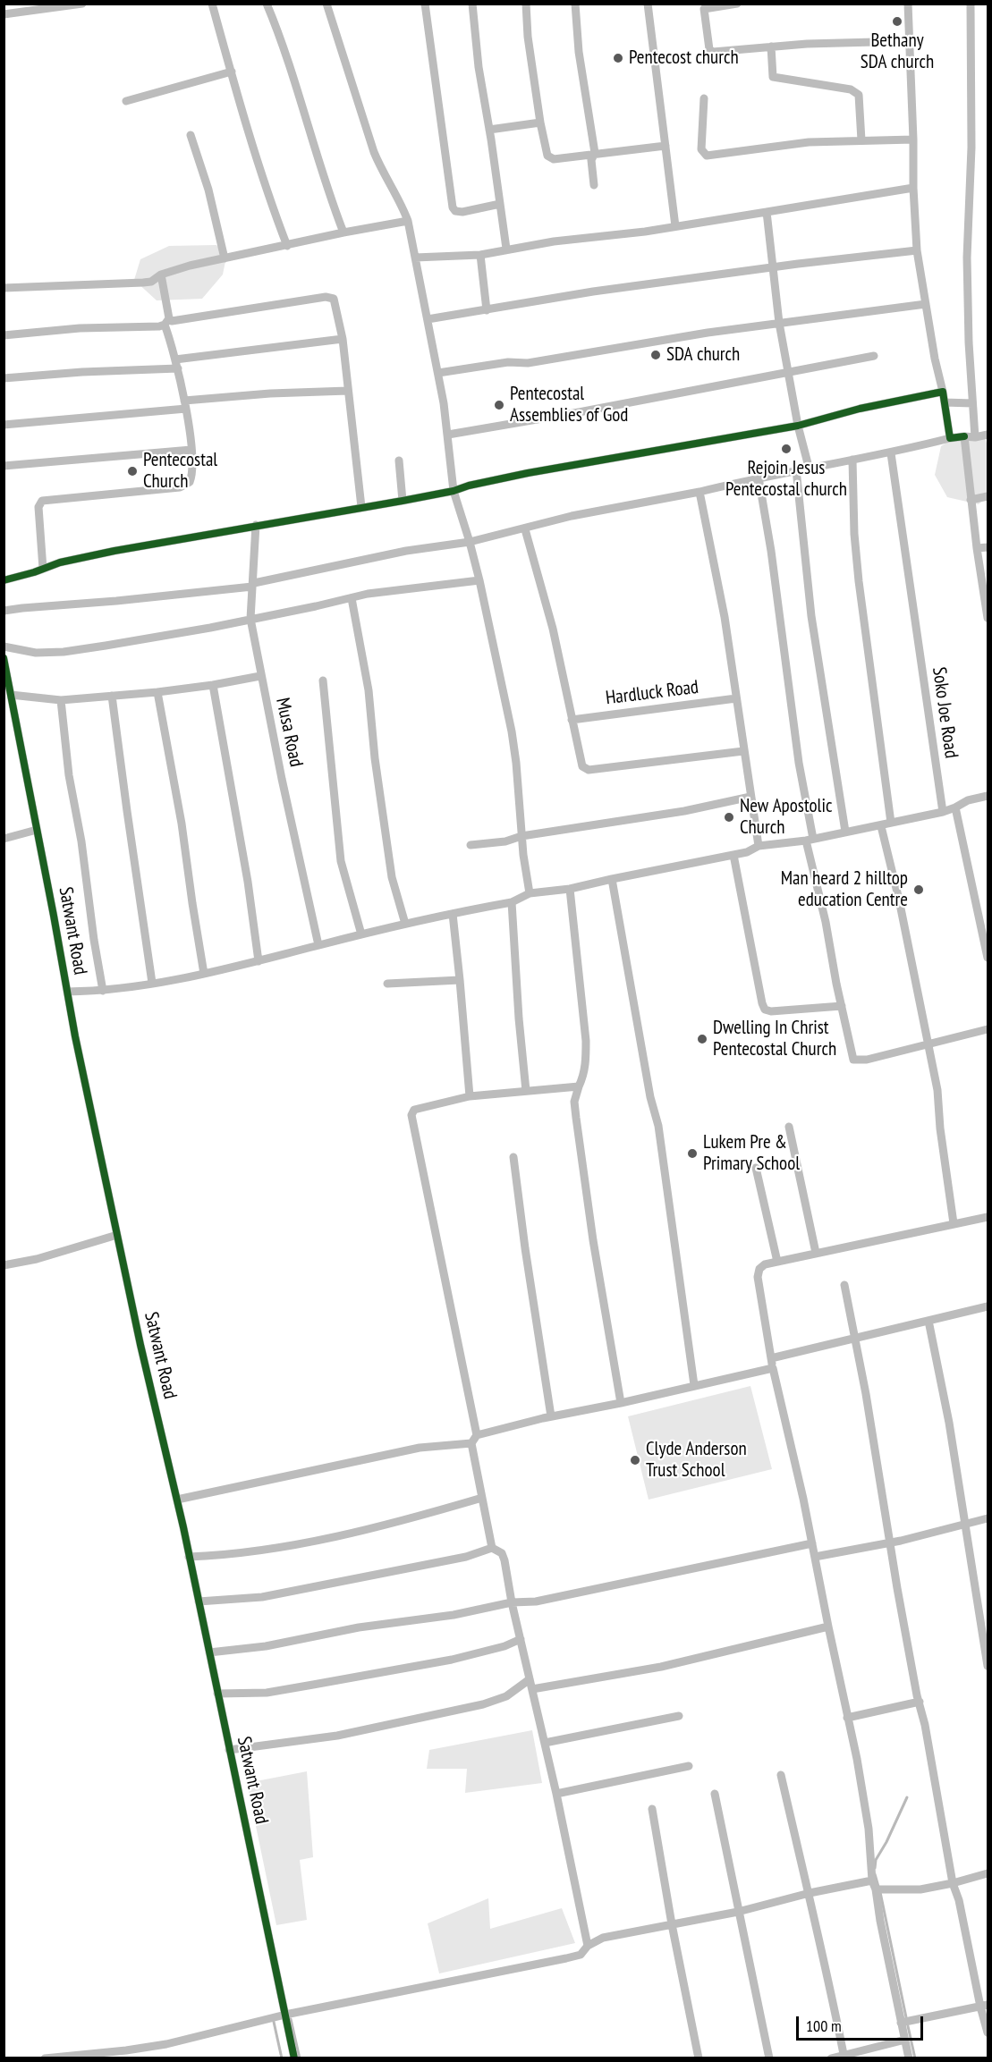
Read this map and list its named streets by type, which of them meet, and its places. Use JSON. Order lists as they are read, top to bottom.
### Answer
{
  "streets": {
    "street": [
      "Hardluck Road",
      "Soko Joe Road",
      "Musa Road",
      "Satwant Road"
    ]
  },
  "places": [
    "Bethany SDA church",
    "Pentecost church",
    "SDA church",
    "Pentecostal Assemblies of God",
    "Rejoin Jesus Pentecostal church",
    "Pentecostal Church",
    "New Apostolic Church",
    "Man heard 2 hilltop education Centre",
    "Dwelling In Christ Pentecostal Church",
    "Lukem Pre & Primary School",
    "Clyde Anderson Trust School"
  ],
  "scale_bar": "100 m"
}
